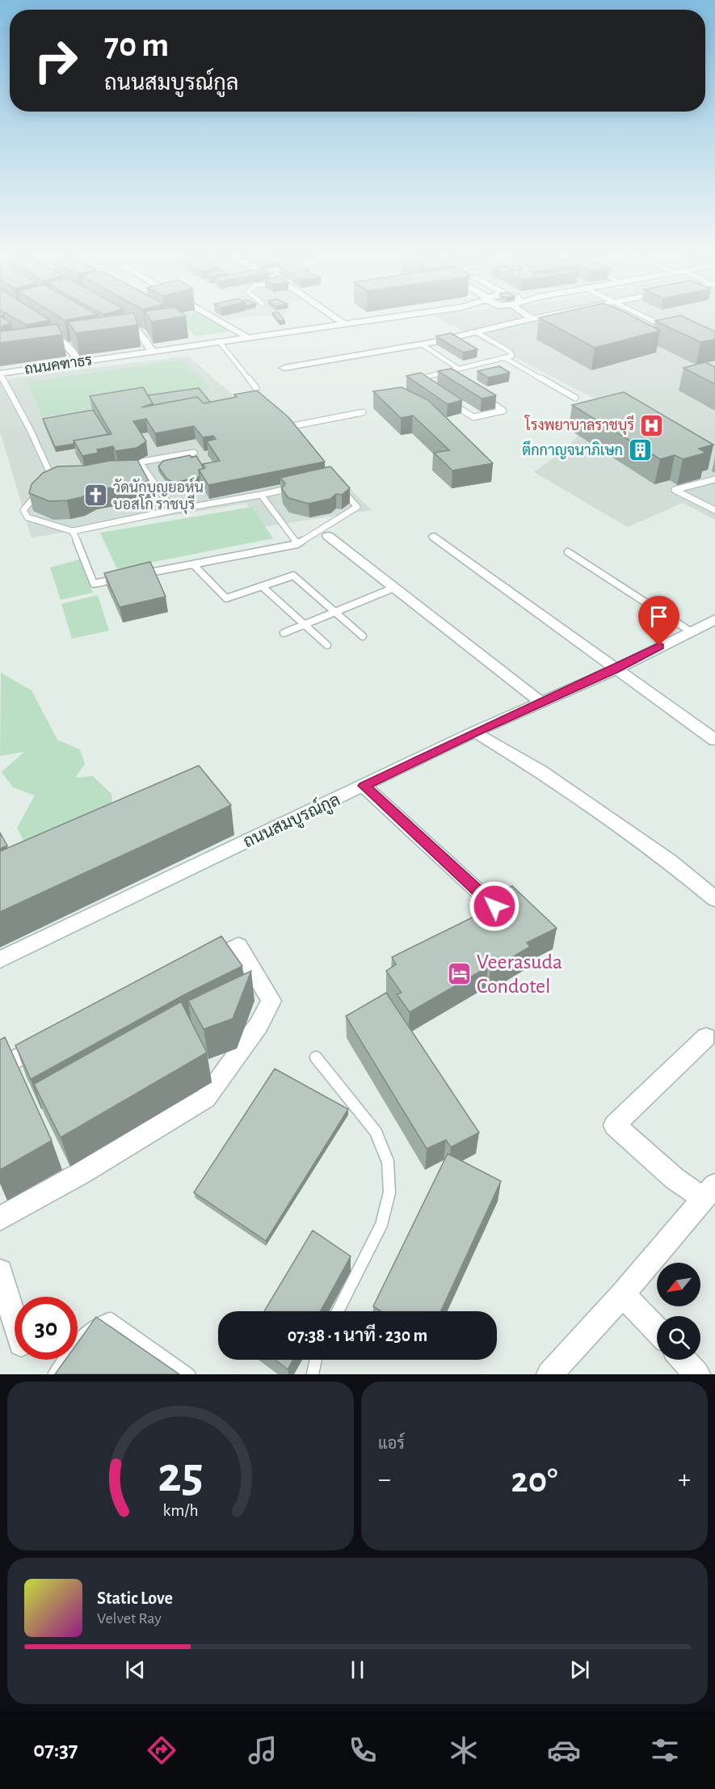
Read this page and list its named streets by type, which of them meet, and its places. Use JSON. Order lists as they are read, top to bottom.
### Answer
{
  "streets": {
    "street": ["ถนนคฑาธร", "ถนนสมบูรณ์กูล"]
  },
  "places": {
    "hospital": ["โรงพยาบาลราชบุรี"],
    "building": ["ตึกกาญจนาภิเษก"],
    "church": ["วัดนักบุญยอห์น บอสโก ราชบุรี"],
    "hotel": ["Veerasuda Condotel"]
  },
  "north": "bottom left",
  "page": {
    "turn": ["70 m", "ถนนสมบูรณ์กูล"],
    "limit": "30",
    "trip": "07:38 · 1 นาที · 230 m",
    "tile": "แอร์",
    "heat": ["−", "20°", "+"],
    "song": ["Static Love", "Velvet Ray"],
    "tabs": "07:37",
    "gauge": ["25", "km/h"]
  }
}
